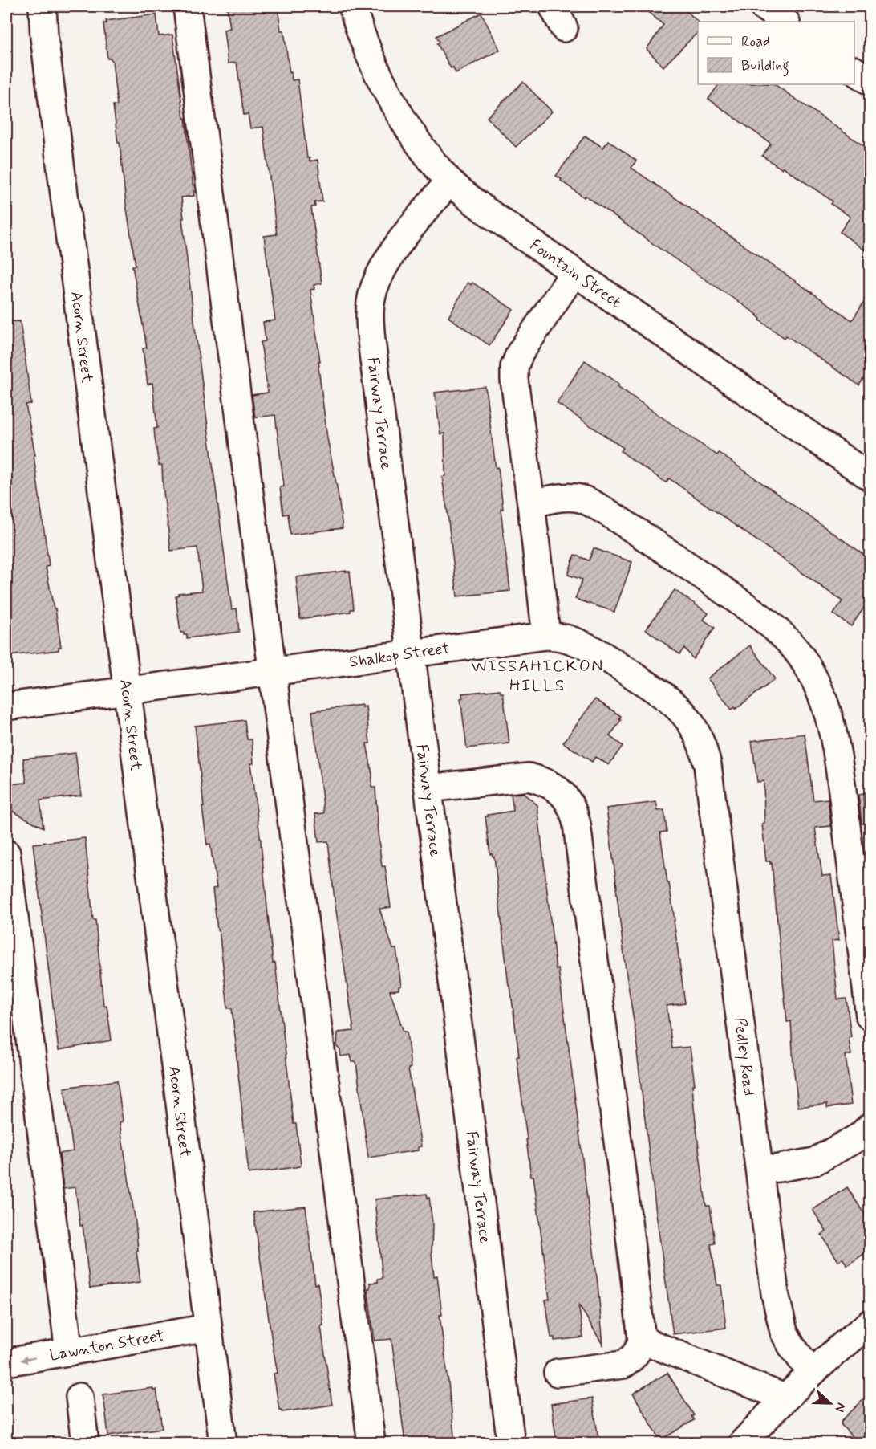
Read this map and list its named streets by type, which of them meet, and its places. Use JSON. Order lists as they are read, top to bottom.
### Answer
{
  "streets": {
    "street": [
      "Fountain Street",
      "Acorn Street",
      "Fairway Terrace",
      "Shalkop Street",
      "Pedley Road",
      "Lawnton Street"
    ]
  },
  "crossings": [
    ["Fountain Street", "Fairway Terrace"],
    ["Acorn Street", "Shalkop Street"],
    ["Acorn Street", "Lawnton Street"],
    ["Fairway Terrace", "Shalkop Street"],
    ["Shalkop Street", "Pedley Road"]
  ],
  "districts": ["WISSAHICKON HILLS"],
  "legend": ["Road", "Building"],
  "north": "right"
}
